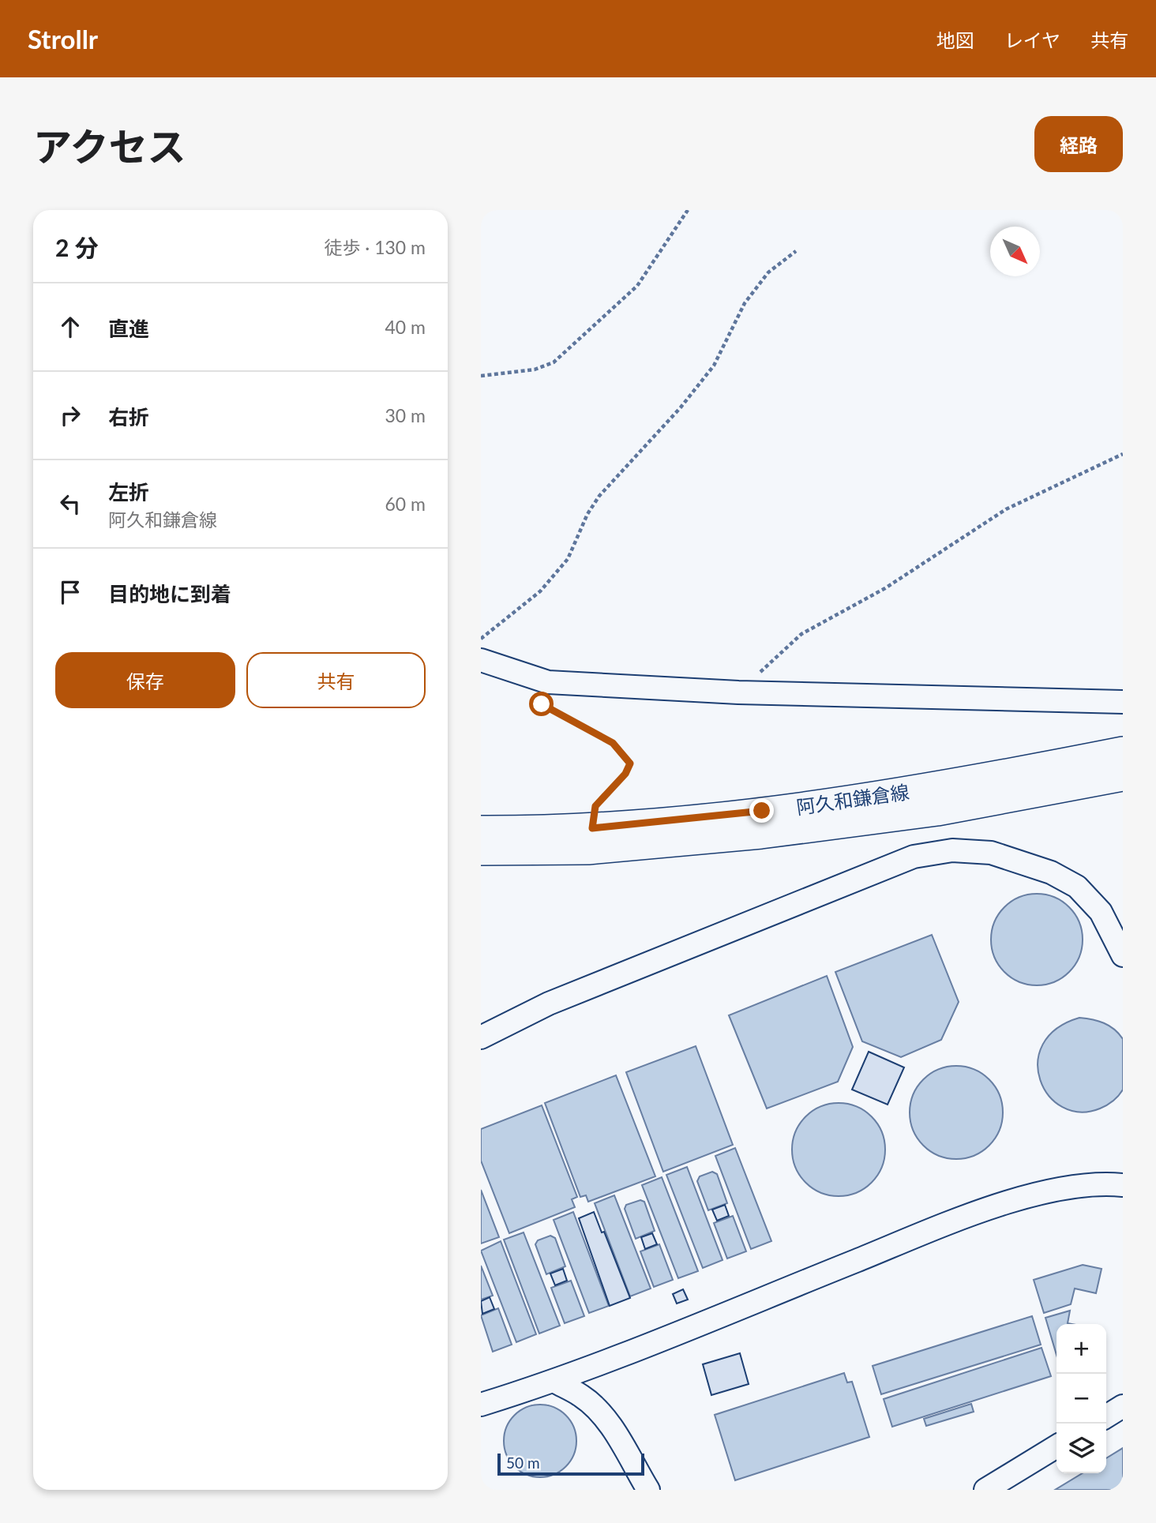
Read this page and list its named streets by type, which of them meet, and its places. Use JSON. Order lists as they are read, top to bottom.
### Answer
{
  "streets": {
    "main road": ["阿久和鎌倉線"]
  },
  "scale_bar": "50 m",
  "north": "bottom right",
  "page": {
    "header": "Strollr",
    "nav": ["地図", "レイヤ", "共有"],
    "title": "アクセス",
    "buttons": [
      "経路",
      ["保存", "共有"]
    ],
    "heading": ["2 分", "徒歩 · 130 m"],
    "list": [
      ["直進", "40 m"],
      ["右折", "30 m"],
      ["左折", "阿久和鎌倉線", "60 m"],
      "目的地に到着"
    ],
    "map_buttons": ["+", "−"],
    "scale": "50 m"
  }
}
